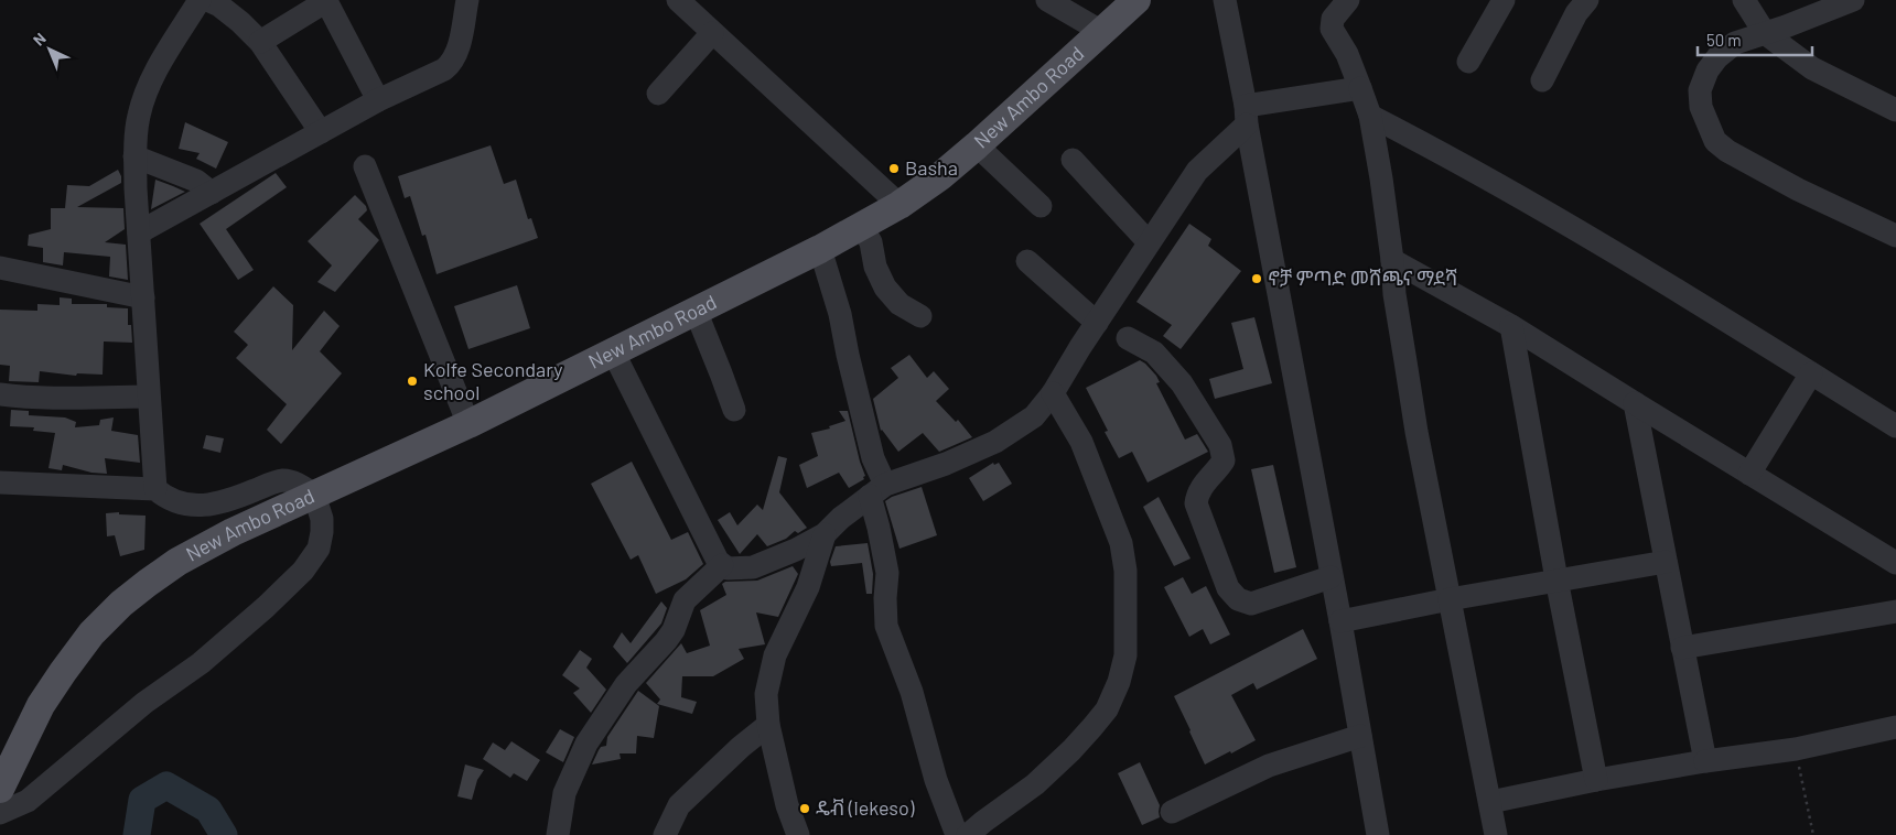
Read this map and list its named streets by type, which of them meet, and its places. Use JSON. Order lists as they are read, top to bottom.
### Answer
{
  "streets": {
    "main road": ["New Ambo Road"]
  },
  "places": [
    "Basha",
    "ኖቻ ምጣድ መሸጫና ማደሻ",
    "Kolfe Secondary school",
    "ዴቭ (lekeso)"
  ],
  "scale_bar": "50 m",
  "north": "top left"
}
